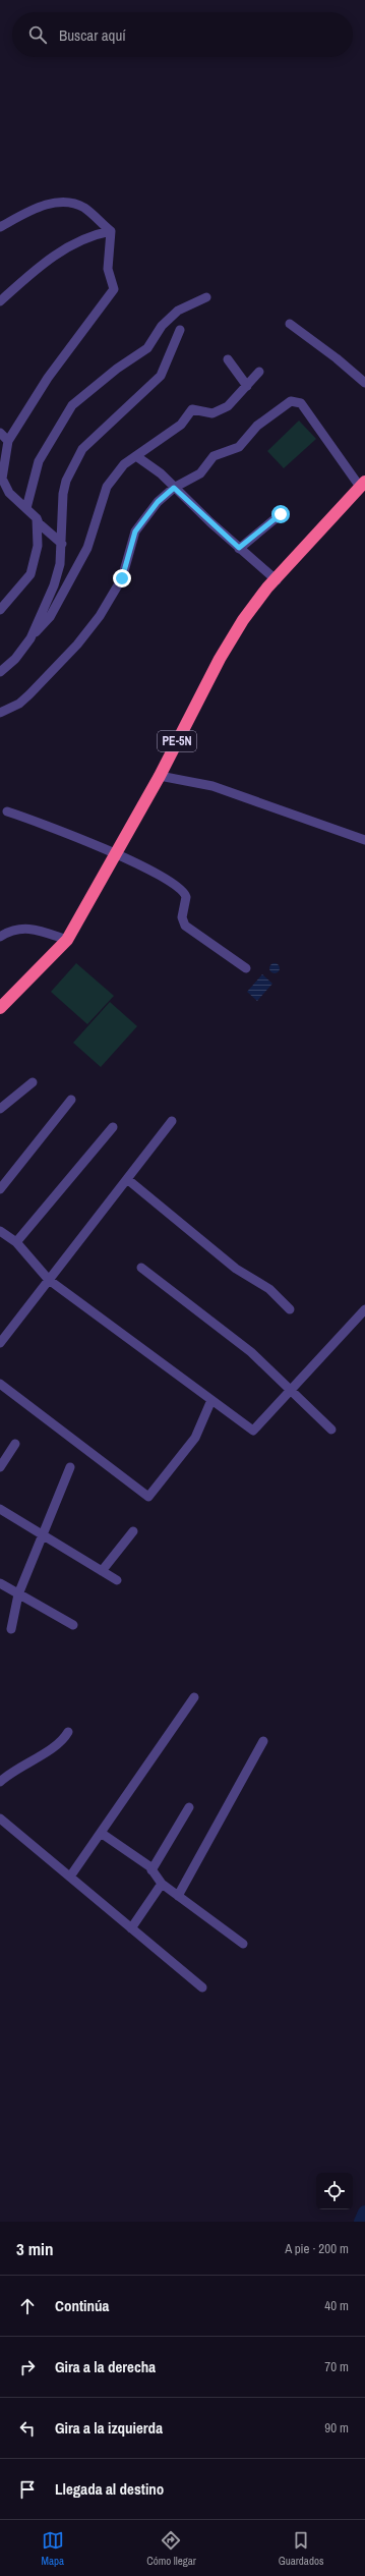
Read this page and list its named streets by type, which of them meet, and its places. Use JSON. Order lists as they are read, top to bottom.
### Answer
{
  "streets": {
    "highway": ["PE-5N"]
  },
  "page": {
    "search": "Buscar aquí",
    "heading": ["3 min", "A pie · 200 m"],
    "list": [
      ["Continúa", "40 m"],
      ["Gira a la derecha", "70 m"],
      ["Gira a la izquierda", "90 m"],
      "Llegada al destino"
    ],
    "nav": ["Mapa", "Cómo llegar", "Guardados"]
  }
}
